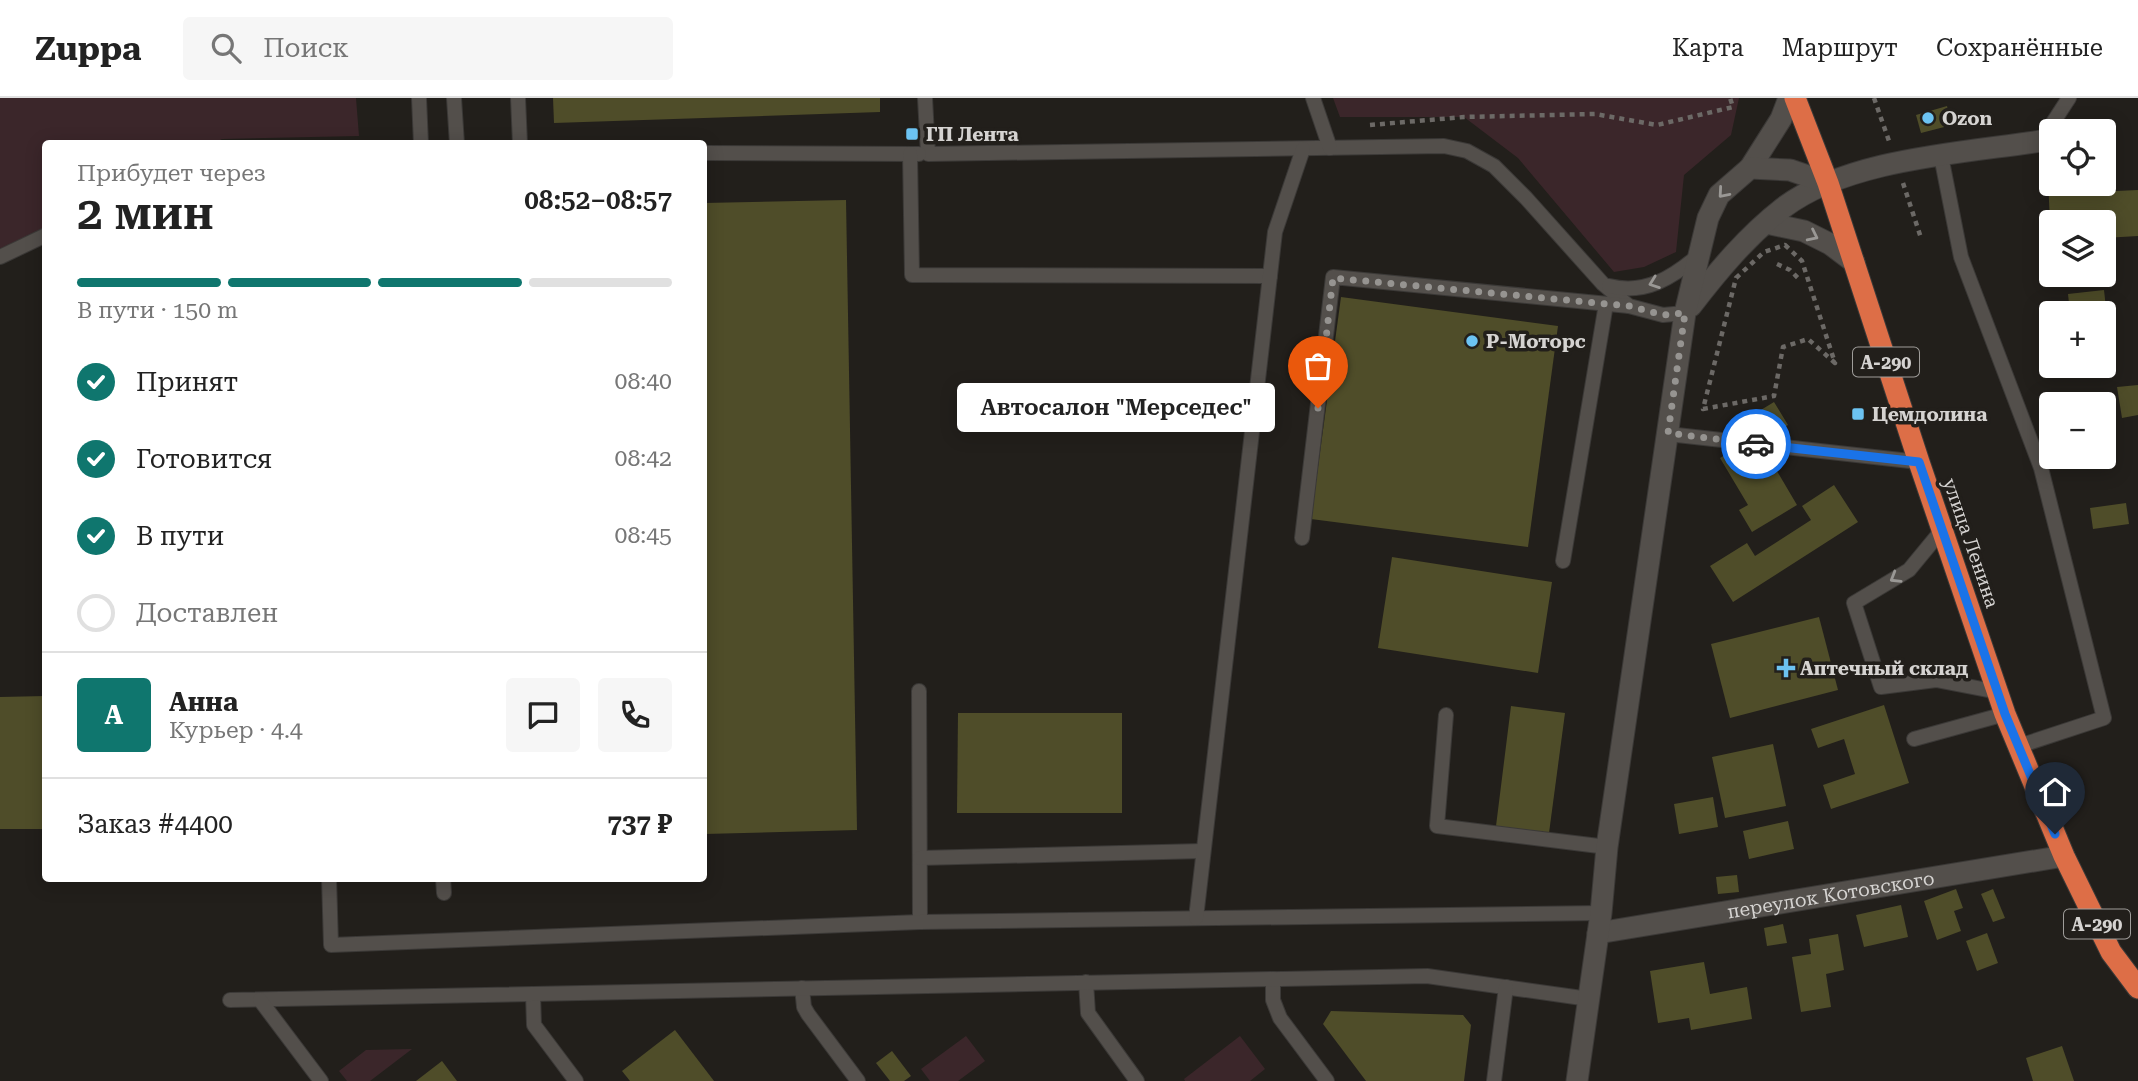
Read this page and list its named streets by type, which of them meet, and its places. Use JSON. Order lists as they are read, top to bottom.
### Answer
{
  "streets": {
    "highway": ["А-290", "улица Ленина"],
    "street": ["переулок Котовского"]
  },
  "crossings": [
    ["улица Ленина", "переулок Котовского"]
  ],
  "places": {
    "other": ["Ozon", "Р-Моторс", "Автосалон \"Мерседес\""],
    "transit": ["ГП Лента", "Цемдолина"],
    "health": ["Аптечный склад"]
  },
  "page": {
    "header": "Zuppa",
    "search": "Поиск",
    "nav": ["Карта", "Маршрут", "Сохранённые"],
    "map_buttons": ["+", "−"],
    "heading": ["2 мин", "Прибудет через", "08:52–08:57"],
    "panel": [
      "Анна",
      "Курьер · 4.4",
      "Заказ #4400",
      "737 ₽"
    ],
    "bar": "В пути · 150 m",
    "list": [
      ["Принят", "08:40"],
      ["Готовится", "08:42"],
      ["В пути", "08:45"],
      "Доставлен"
    ],
    "bubble": "Автосалон \"Мерседес\"",
    "round": "А"
  }
}
